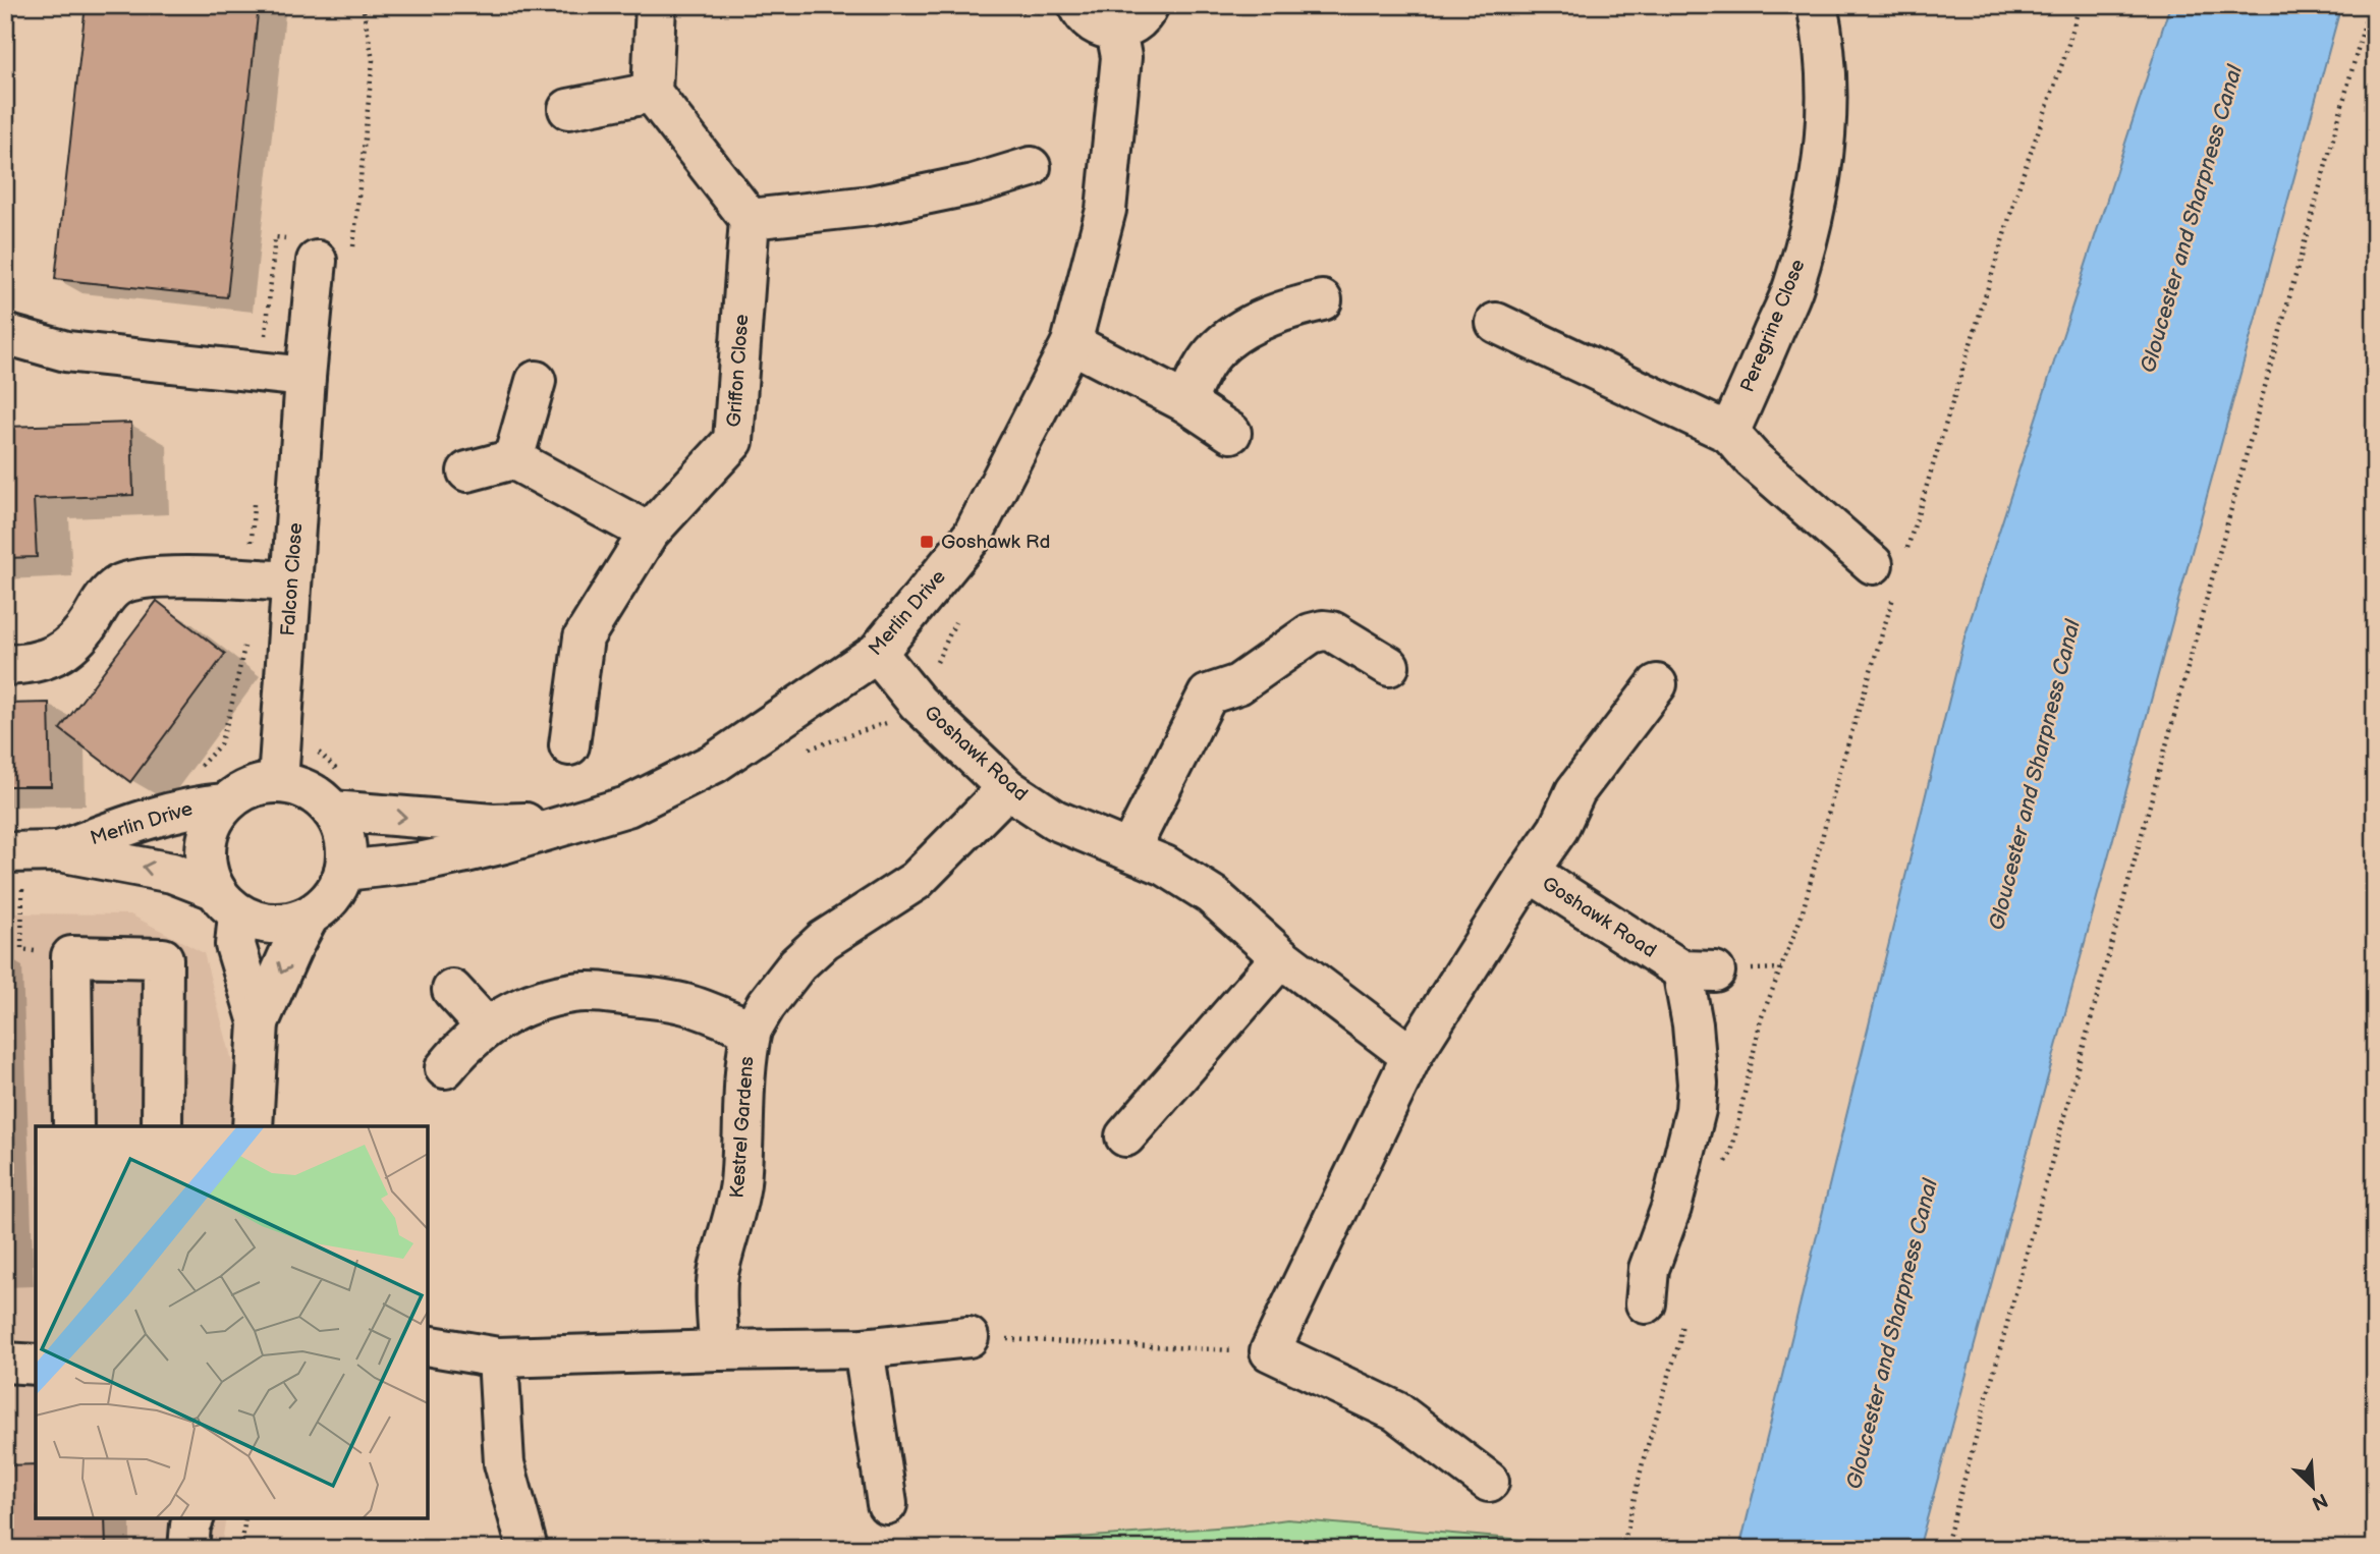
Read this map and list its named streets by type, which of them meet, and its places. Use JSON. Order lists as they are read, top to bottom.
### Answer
{
  "streets": {
    "street": [
      "Peregrine Close",
      "Griffon Close",
      "Falcon Close",
      "Merlin Drive",
      "Goshawk Road",
      "Kestrel Gardens"
    ]
  },
  "crossings": [
    ["Falcon Close", "Merlin Drive"],
    ["Merlin Drive", "Goshawk Road"],
    ["Goshawk Road", "Kestrel Gardens"]
  ],
  "water": ["Gloucester and Sharpness Canal"],
  "places": {
    "transit": ["Goshawk Rd"]
  },
  "north": "bottom right"
}
